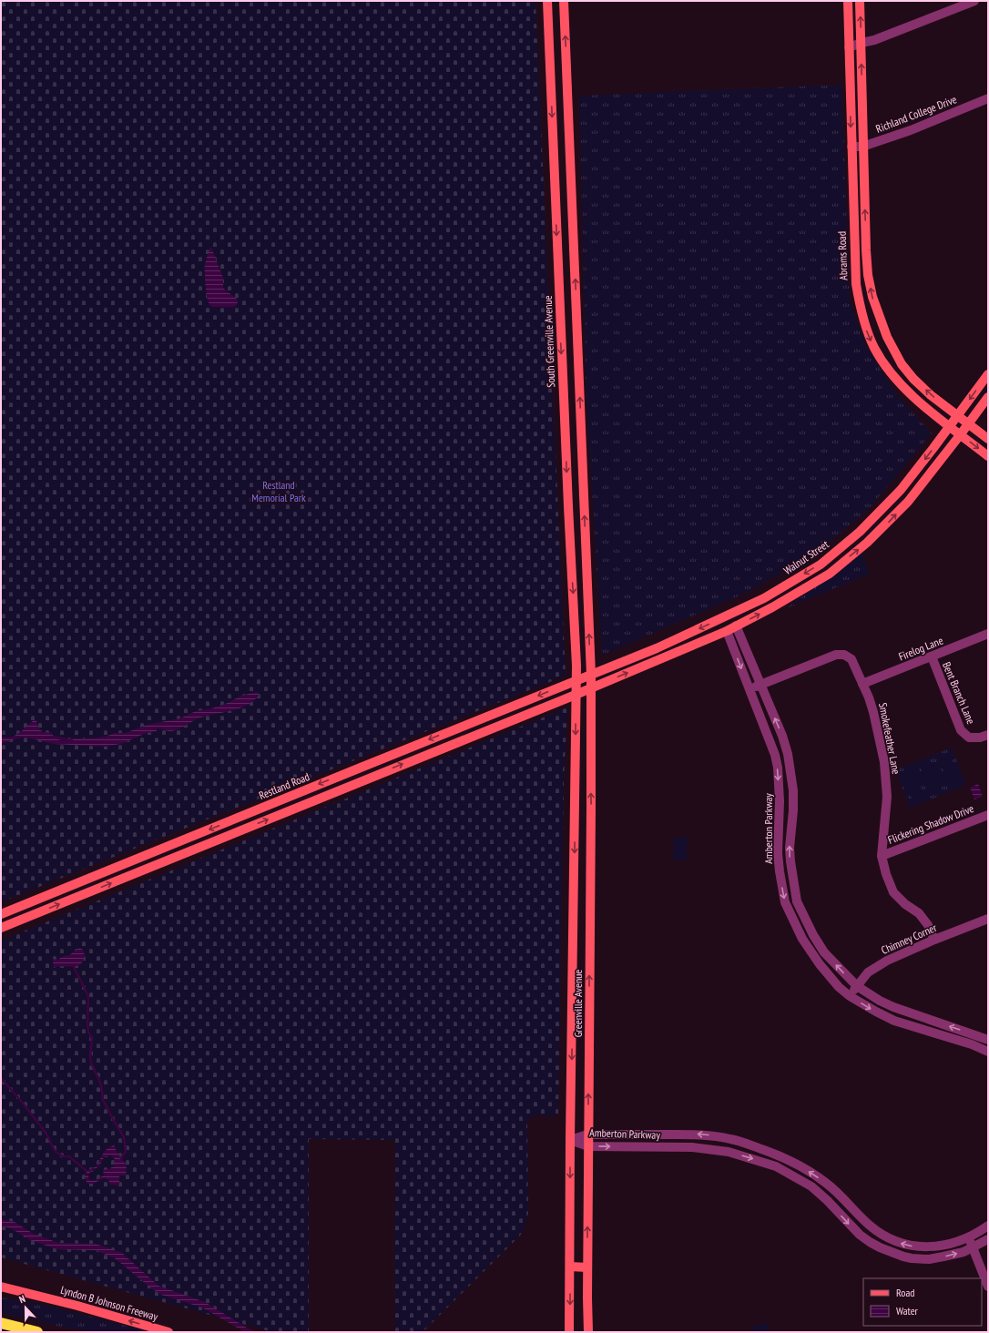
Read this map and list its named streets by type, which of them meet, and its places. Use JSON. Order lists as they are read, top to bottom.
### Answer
{
  "streets": {
    "main road": [
      "Abrams Road",
      "South Greenville Avenue",
      "Walnut Street",
      "Restland Road",
      "Greenville Avenue",
      "Lyndon B Johnson Freeway"
    ],
    "street": [
      "Richland College Drive",
      "Firelog Lane",
      "Bent Branch Lane",
      "Smokefeather Lane",
      "Flickering Shadow Drive",
      "Amberton Parkway",
      "Chimney Corner"
    ]
  },
  "crossings": [
    ["Richland College Drive", "Abrams Road"],
    ["Abrams Road", "Walnut Street"],
    ["South Greenville Avenue", "Walnut Street"],
    ["South Greenville Avenue", "Restland Road"],
    ["South Greenville Avenue", "Greenville Avenue"],
    ["Walnut Street", "Restland Road"],
    ["Walnut Street", "Greenville Avenue"],
    ["Firelog Lane", "Bent Branch Lane"],
    ["Firelog Lane", "Smokefeather Lane"],
    ["Smokefeather Lane", "Flickering Shadow Drive"],
    ["Smokefeather Lane", "Amberton Parkway"],
    ["Smokefeather Lane", "Chimney Corner"],
    ["Restland Road", "Greenville Avenue"],
    ["Amberton Parkway", "Chimney Corner"],
    ["Amberton Parkway", "Greenville Avenue"]
  ],
  "one_way": ["Lyndon B Johnson Freeway"],
  "parks": ["Restland Memorial Park"],
  "legend": ["Road", "Water"],
  "north": "top"
}
